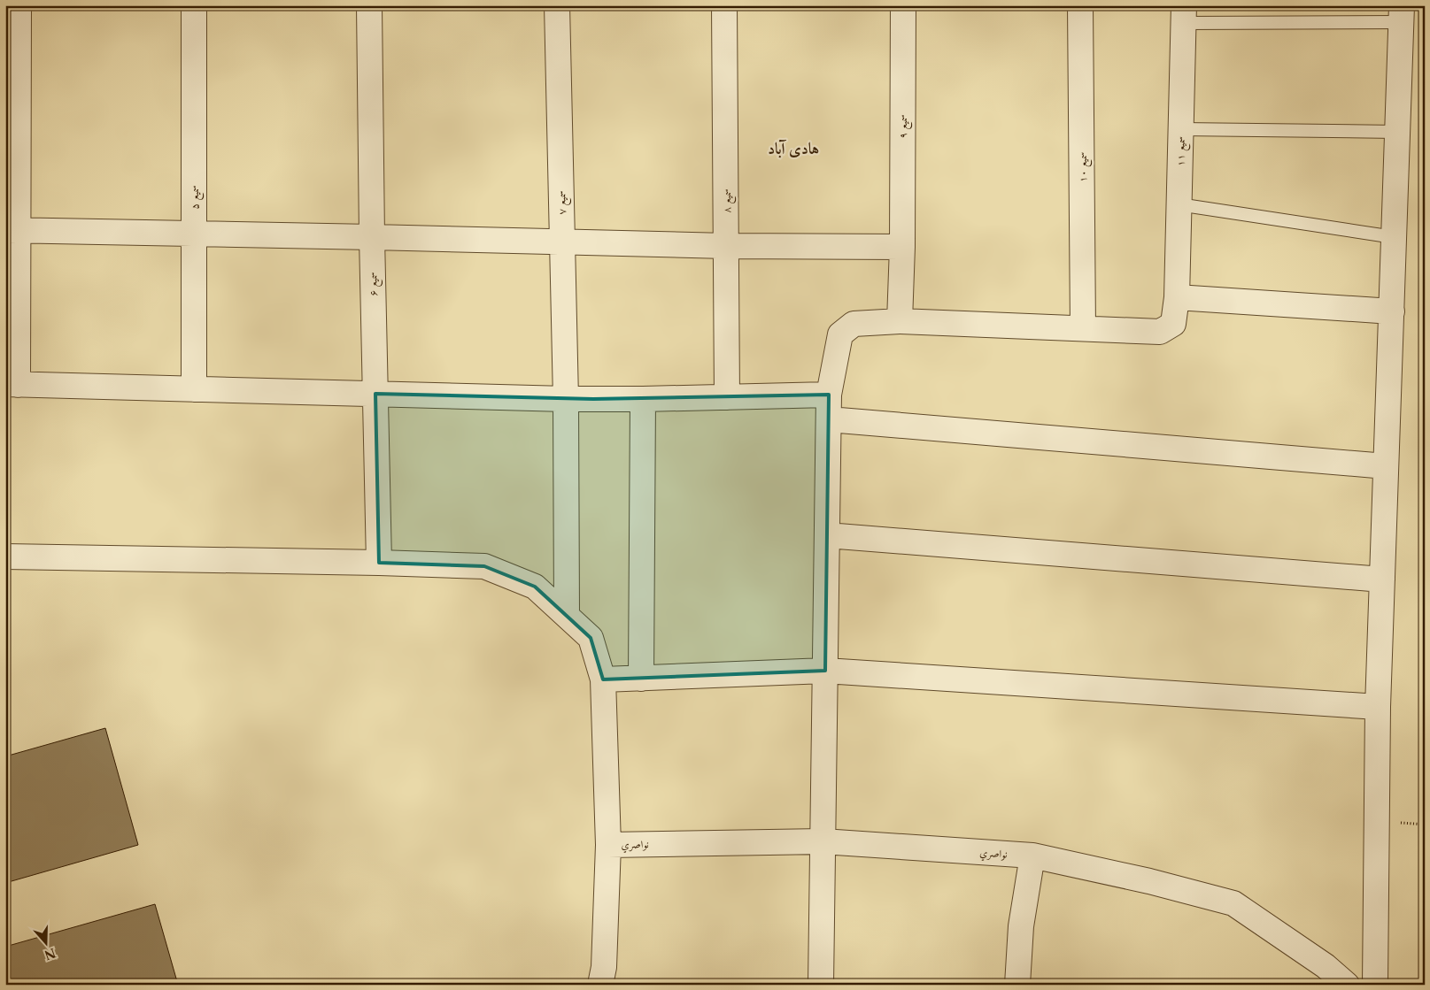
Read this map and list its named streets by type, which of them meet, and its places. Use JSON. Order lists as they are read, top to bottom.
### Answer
{
  "streets": {
    "street": [
      "سمیع ۹",
      "سمیع ۱۱",
      "سمیع ۱۰",
      "سمیع ۵",
      "سمیع ۸",
      "سمیع ۷",
      "سمیع ۶",
      "نواصري"
    ]
  },
  "crossings": [
    ["سمیع ۱۱", "سمیع ۱۰"]
  ],
  "districts": ["هادی آباد"],
  "north": "bottom"
}
